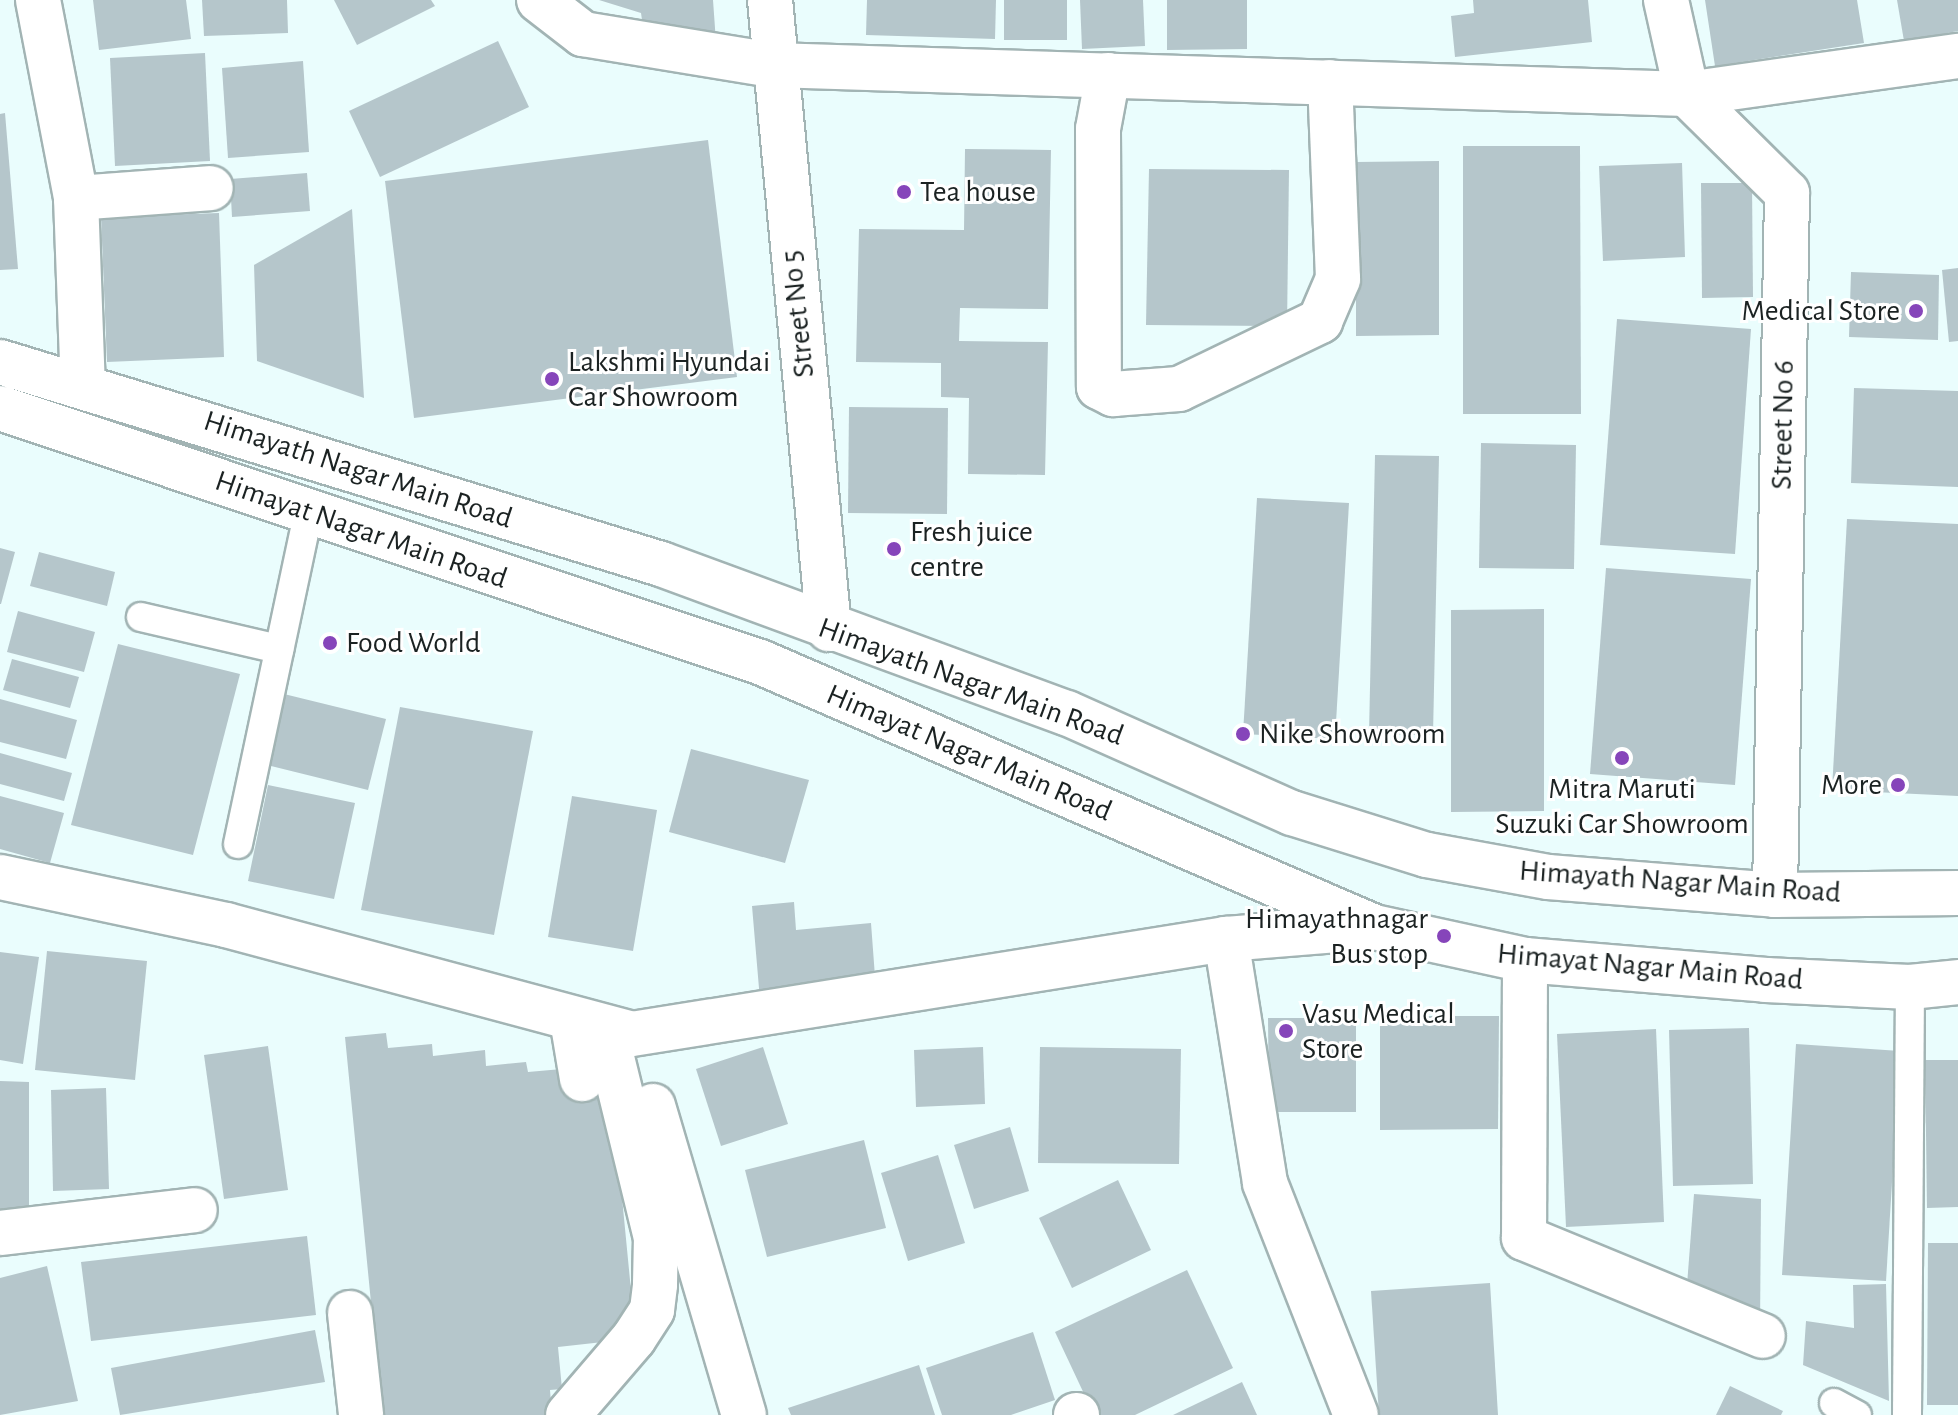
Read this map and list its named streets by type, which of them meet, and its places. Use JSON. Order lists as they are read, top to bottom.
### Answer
{
  "streets": {
    "street": [
      "Street No 5",
      "Street No 6",
      "Himayath Nagar Main Road",
      "Himayat Nagar Main Road"
    ]
  },
  "crossings": [
    ["Street No 5", "Himayath Nagar Main Road"],
    ["Street No 6", "Himayath Nagar Main Road"]
  ],
  "places": [
    "Tea house",
    "Medical Store",
    "Lakshmi Hyundai Car Showroom",
    "Fresh juice centre",
    "Food World",
    "Nike Showroom",
    "Mitra Maruti Suzuki Car Showroom",
    "More",
    "Himayathnagar Bus stop",
    "Vasu Medical Store"
  ]
}
